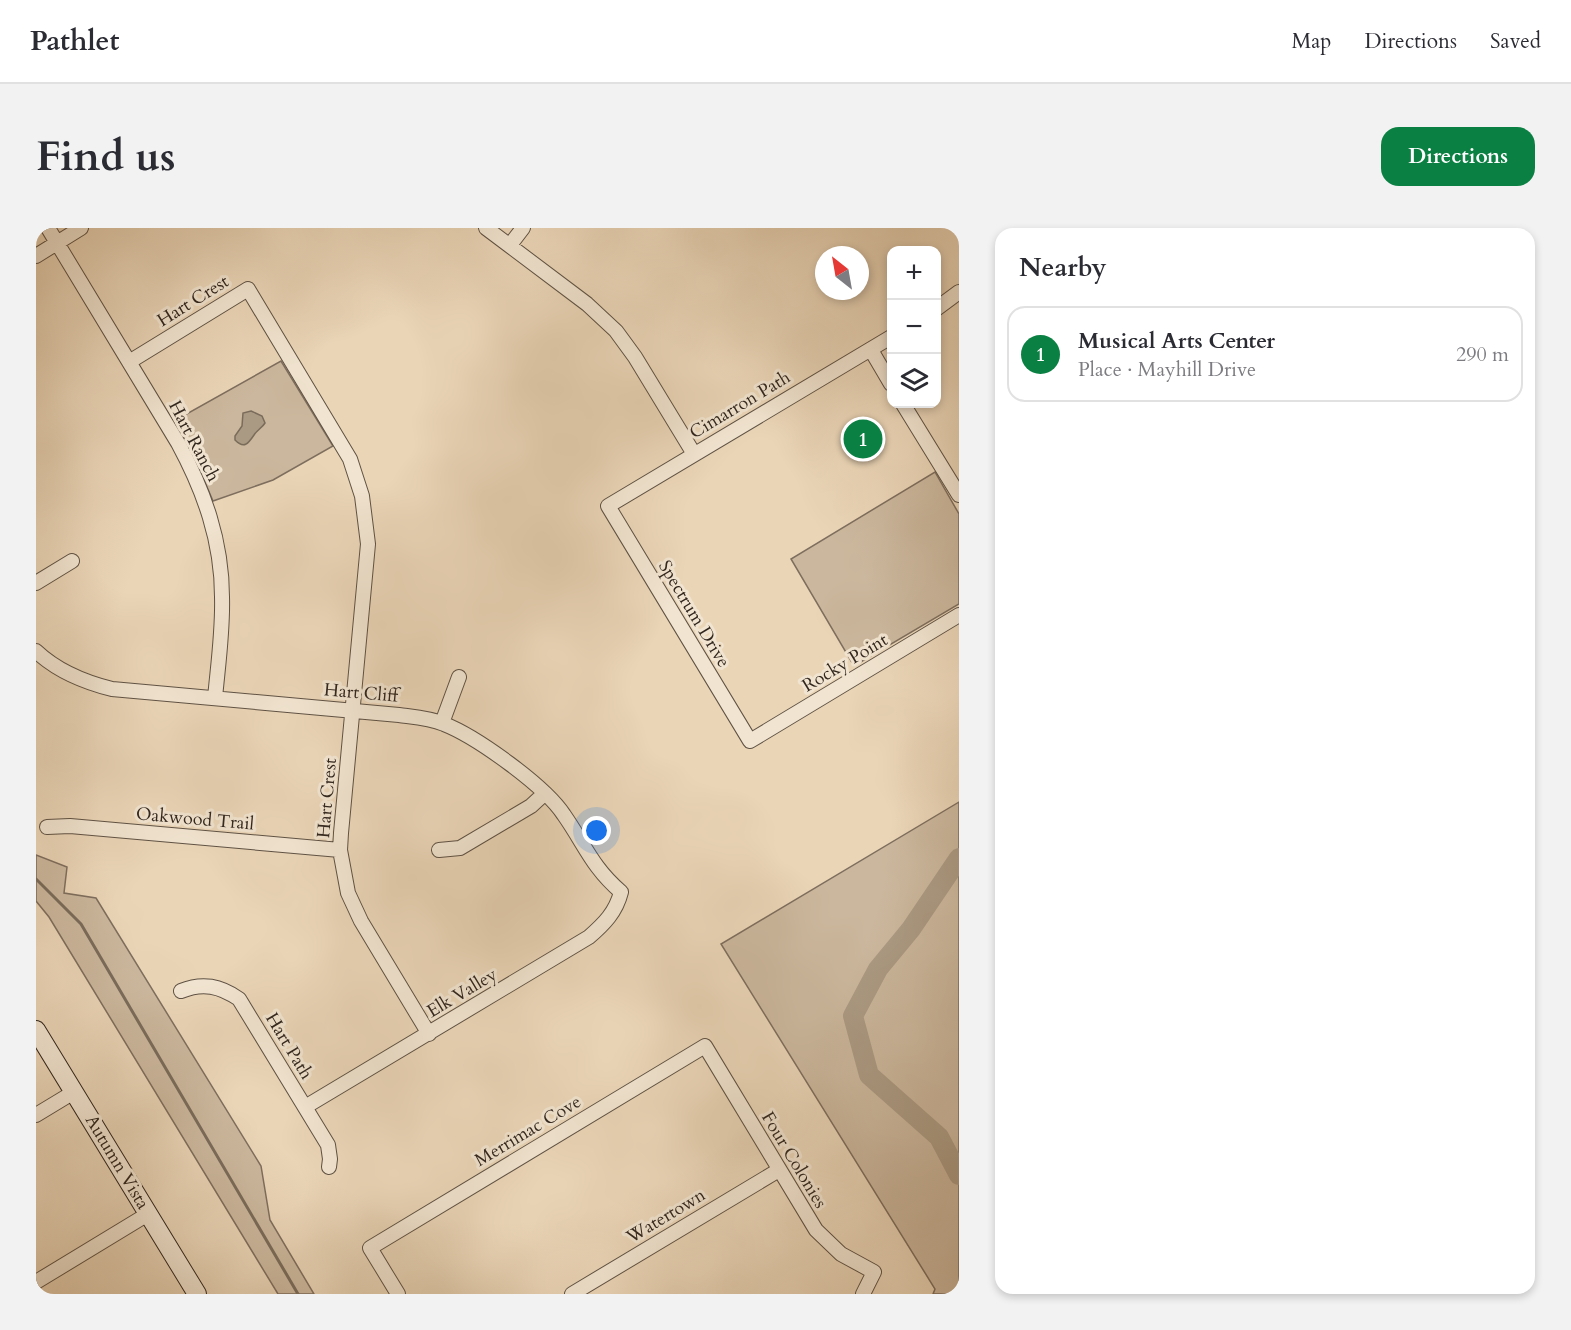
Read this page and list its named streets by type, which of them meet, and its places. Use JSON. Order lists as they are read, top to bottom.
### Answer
{
  "streets": {
    "street": [
      "Hart Crest",
      "Cimarron Path",
      "Hart Ranch",
      "Spectrum Drive",
      "Rocky Point",
      "Hart Cliff",
      "Oakwood Trail",
      "Elk Valley",
      "Hart Path",
      "Merrimac Cove",
      "Four Colonies",
      "Autumn Vista",
      "Watertown"
    ]
  },
  "crossings": [
    ["Hart Crest", "Hart Ranch"],
    ["Hart Crest", "Hart Cliff"],
    ["Hart Crest", "Oakwood Trail"],
    ["Hart Crest", "Elk Valley"],
    ["Cimarron Path", "Spectrum Drive"],
    ["Hart Ranch", "Hart Cliff"],
    ["Spectrum Drive", "Rocky Point"],
    ["Hart Cliff", "Elk Valley"],
    ["Elk Valley", "Hart Path"],
    ["Merrimac Cove", "Four Colonies"],
    ["Four Colonies", "Watertown"]
  ],
  "north": "top left",
  "page": {
    "header": "Pathlet",
    "nav": ["Map", "Directions", "Saved"],
    "buttons": "Directions",
    "title": "Find us",
    "heading": "Nearby",
    "map_buttons": ["+", "−"],
    "list": [
      {
        "mark": "1",
        "name": "Musical Arts Center",
        "note": "Place · Mayhill Drive",
        "value": "290 m"
      }
    ],
    "pins": "1"
  }
}
